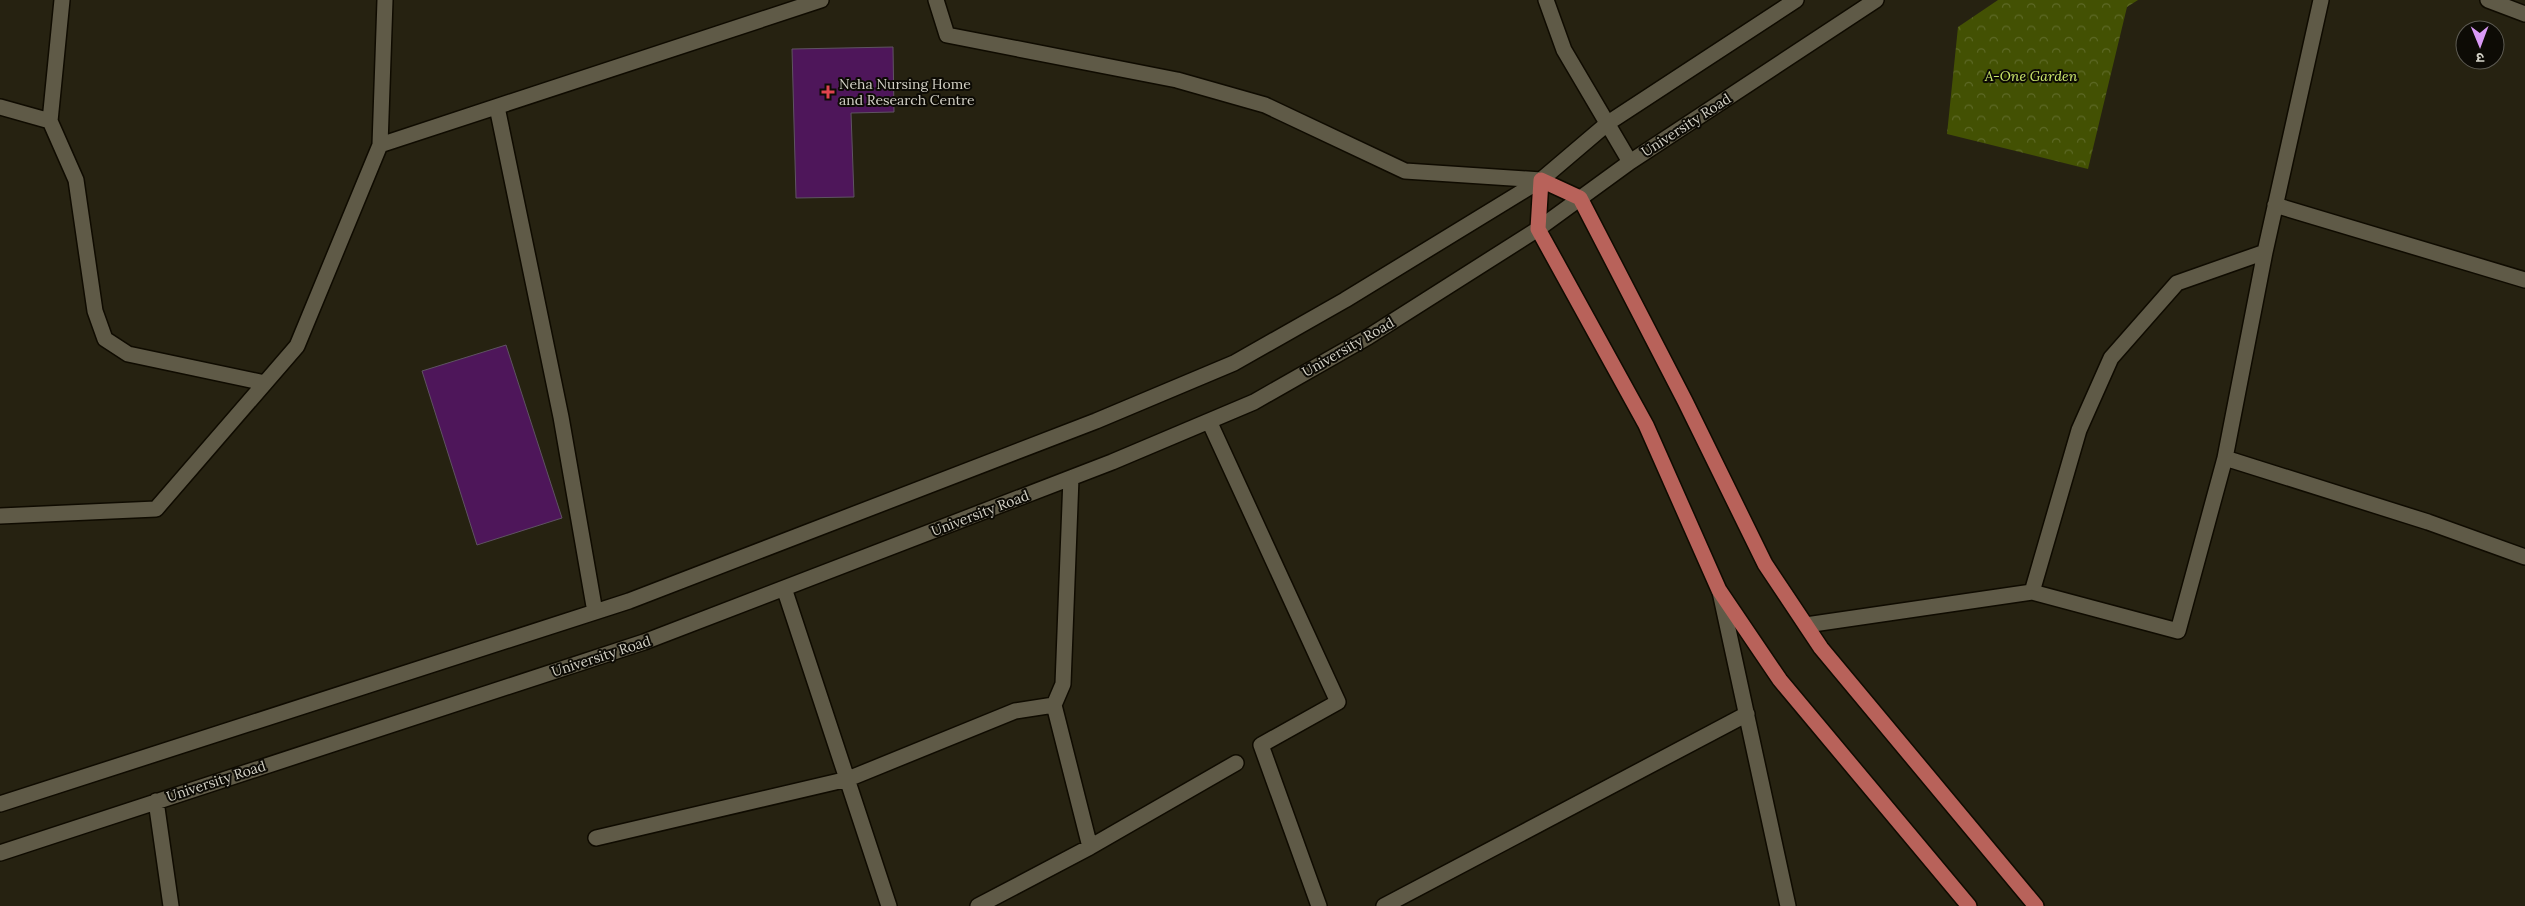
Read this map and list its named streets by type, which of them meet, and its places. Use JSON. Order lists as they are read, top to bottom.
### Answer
{
  "streets": {
    "street": ["University Road"]
  },
  "parks": ["A-One Garden"],
  "places": {
    "health": ["Neha Nursing Home and Research Centre"]
  },
  "north": "bottom"
}
